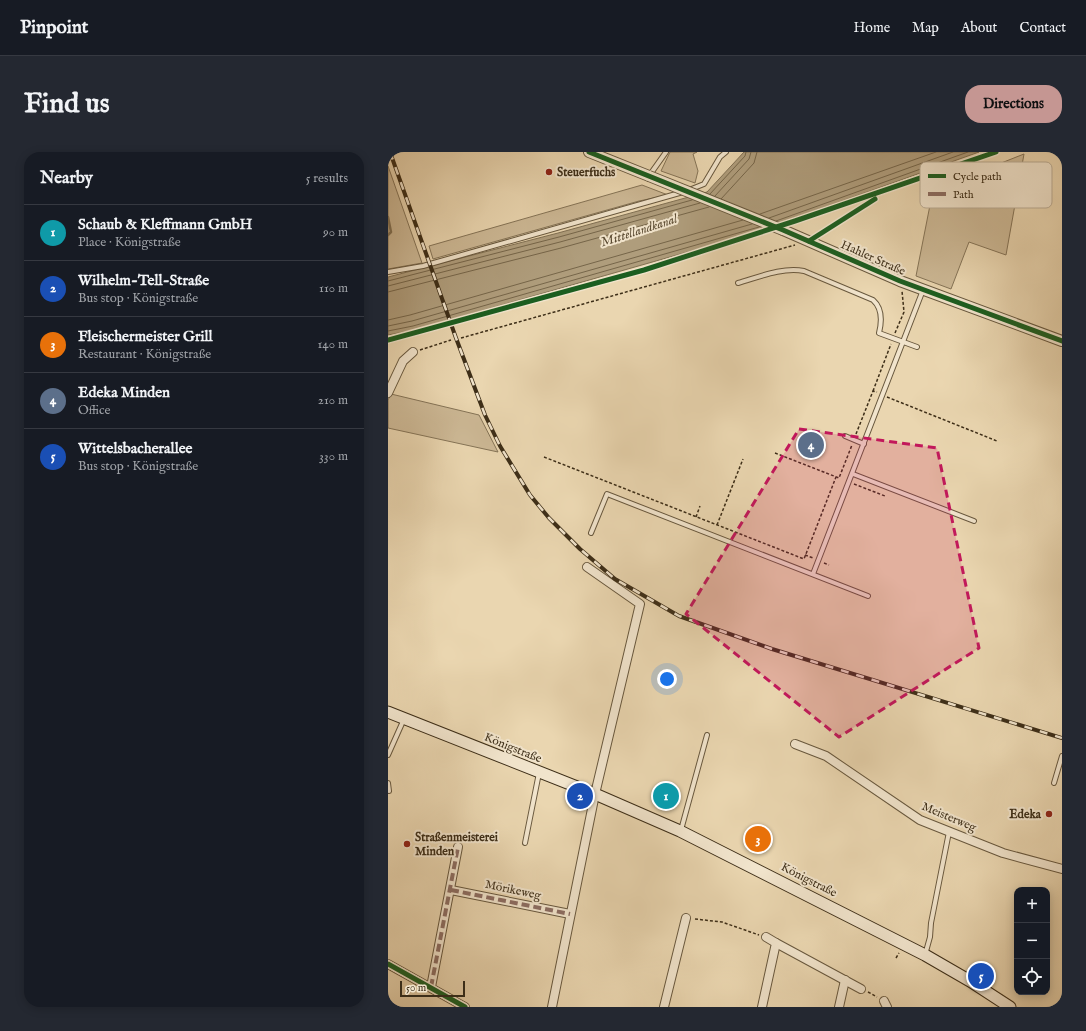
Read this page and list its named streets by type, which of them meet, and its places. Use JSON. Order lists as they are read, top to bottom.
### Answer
{
  "streets": {
    "main road": ["Königstraße"],
    "street": ["Hahler Straße", "Meisterweg", "Mörikeweg"]
  },
  "water": ["Mittellandkanal"],
  "places": ["Steuerfuchs", "Edeka", "Straßenmeisterei Minden"],
  "legend": ["Cycle path", "Path"],
  "scale_bar": "50 m",
  "page": {
    "header": "Pinpoint",
    "nav": [
      "Home",
      "Map",
      "About",
      "Contact"
    ],
    "buttons": "Directions",
    "title": "Find us",
    "heading": ["Nearby", "5 results"],
    "list": [
      {
        "mark": "1",
        "name": "Schaub & Kleffmann GmbH",
        "note": "Place · Königstraße",
        "value": "90 m"
      },
      {
        "mark": "2",
        "name": "Wilhelm-Tell-Straße",
        "note": "Bus stop · Königstraße",
        "value": "110 m"
      },
      {
        "mark": "3",
        "name": "Fleischermeister Grill",
        "note": "Restaurant · Königstraße",
        "value": "140 m"
      },
      {
        "mark": "4",
        "name": "Edeka Minden",
        "note": "Office",
        "value": "210 m"
      },
      {
        "mark": "5",
        "name": "Wittelsbacherallee",
        "note": "Bus stop · Königstraße",
        "value": "330 m"
      }
    ],
    "pins": [
      "4",
      "1",
      "2",
      "3",
      "5"
    ],
    "map_buttons": ["+", "−"],
    "scale": "50 m"
  }
}
